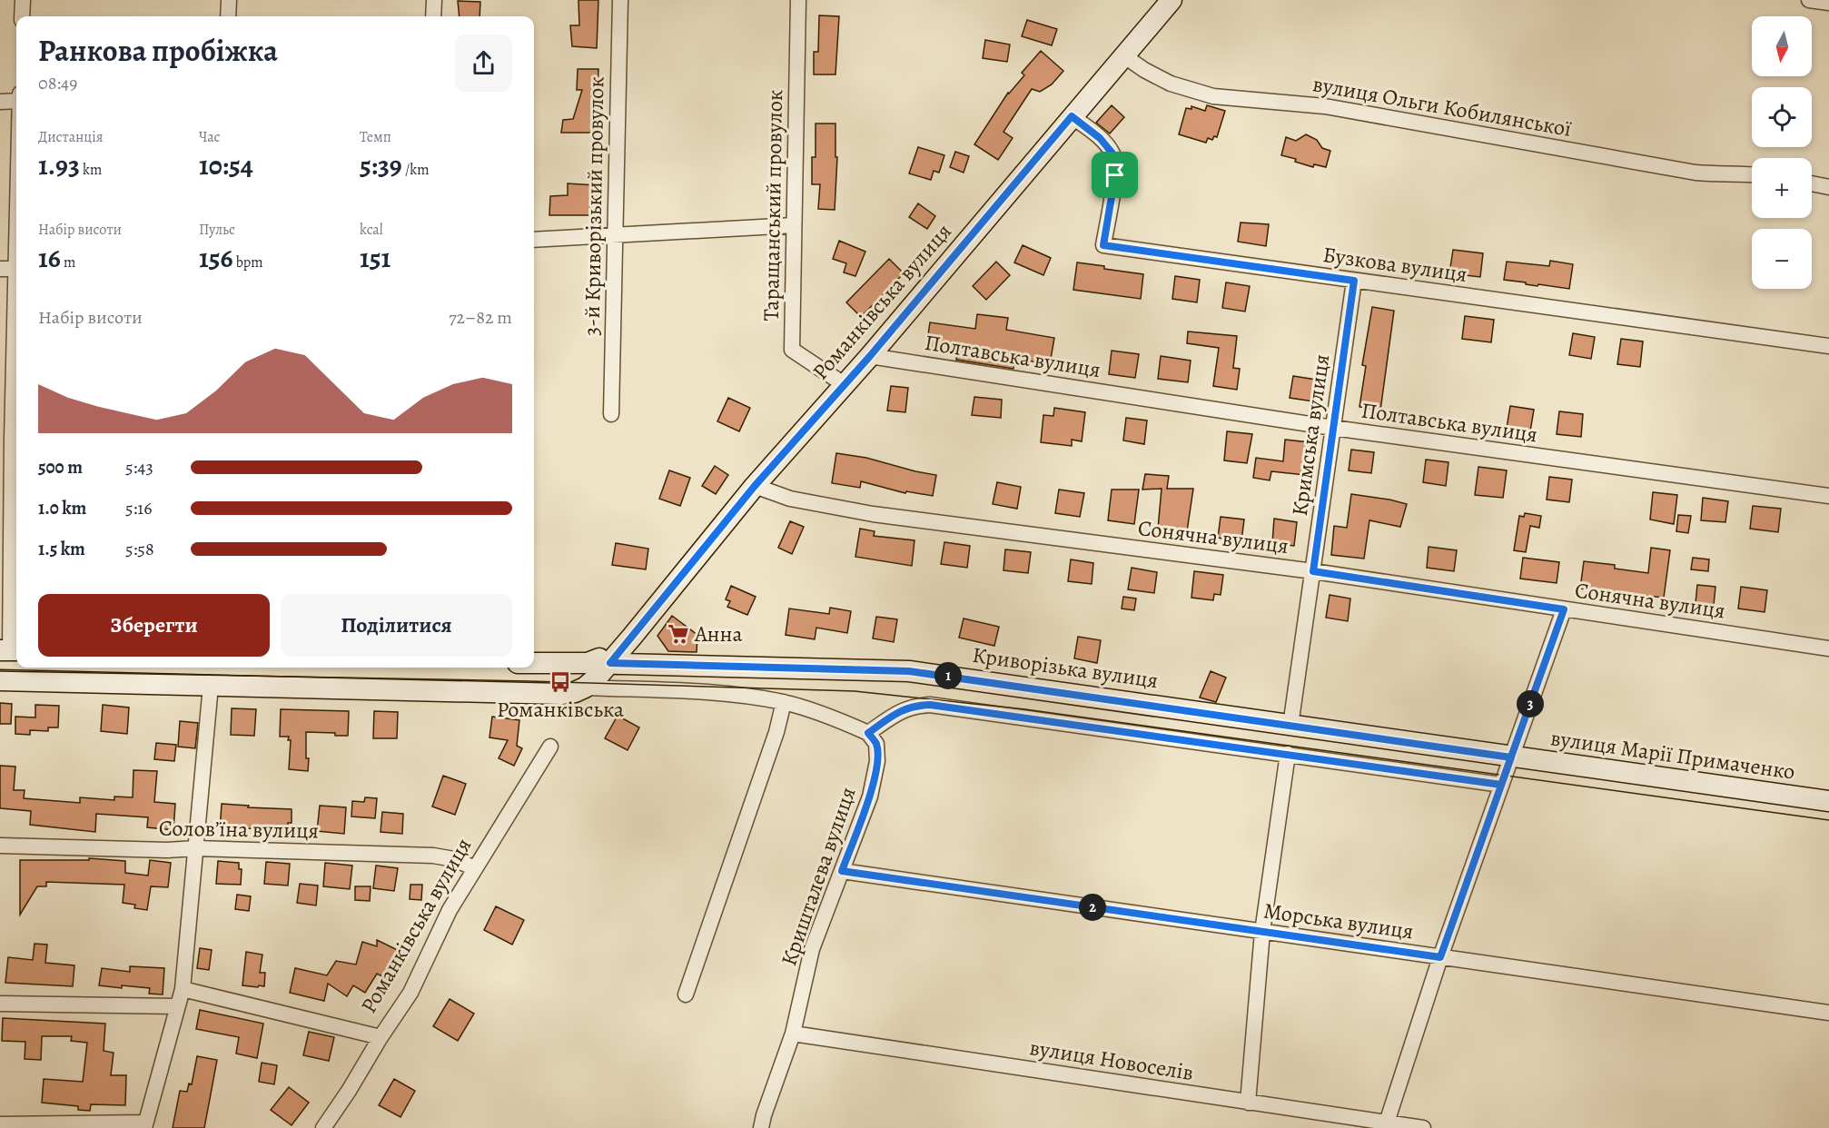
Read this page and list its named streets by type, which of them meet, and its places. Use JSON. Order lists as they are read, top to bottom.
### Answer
{
  "streets": {
    "main road": ["Романківська вулиця", "Криворізька вулиця", "вулиця Марії Примаченко"],
    "street": [
      "вулиця Ольги Кобилянської",
      "Таращанський провулок",
      "3-й Криворізький провулок",
      "Бузкова вулиця",
      "Полтавська вулиця",
      "Кримська вулиця",
      "Сонячна вулиця",
      "Соловʼїна вулиця",
      "Кришталева вулиця",
      "Морська вулиця",
      "вулиця Новоселів"
    ]
  },
  "crossings": [
    ["вулиця Ольги Кобилянської", "Романківська вулиця"],
    ["Таращанський провулок", "Романківська вулиця"],
    ["Бузкова вулиця", "Романківська вулиця"],
    ["Бузкова вулиця", "Кримська вулиця"],
    ["Романківська вулиця", "Полтавська вулиця"],
    ["Романківська вулиця", "Сонячна вулиця"],
    ["Романківська вулиця", "Криворізька вулиця"],
    ["Романківська вулиця", "Соловʼїна вулиця"],
    ["Полтавська вулиця", "Кримська вулиця"],
    ["Кримська вулиця", "Сонячна вулиця"],
    ["Кримська вулиця", "Криворізька вулиця"],
    ["Криворізька вулиця", "вулиця Марії Примаченко"],
    ["Кришталева вулиця", "Морська вулиця"],
    ["Кришталева вулиця", "вулиця Новоселів"]
  ],
  "places": {
    "supermarket": ["Анна"],
    "bus stop": ["Романківська"]
  },
  "north": "bottom",
  "page": {
    "map_buttons": ["+", "−"],
    "heading": ["Ранкова пробіжка", "08:49"],
    "stats": [
      ["Дистанція", "1.93 km"],
      ["Час", "10:54"],
      ["Темп", "5:39 /km"],
      ["Набір висоти", "16 m"],
      ["Пульс", "156 bpm"],
      ["kcal", "151"]
    ],
    "chart": ["Набір висоти", "72–82 m"],
    "list": [
      {
        "name": "500 m",
        "note": "5:43"
      },
      {
        "name": "1.0 km",
        "note": "5:16"
      },
      {
        "name": "1.5 km",
        "note": "5:58"
      }
    ],
    "buttons": ["Зберегти", "Поділитися"],
    "pins": ["1", "3", "2"]
  }
}
